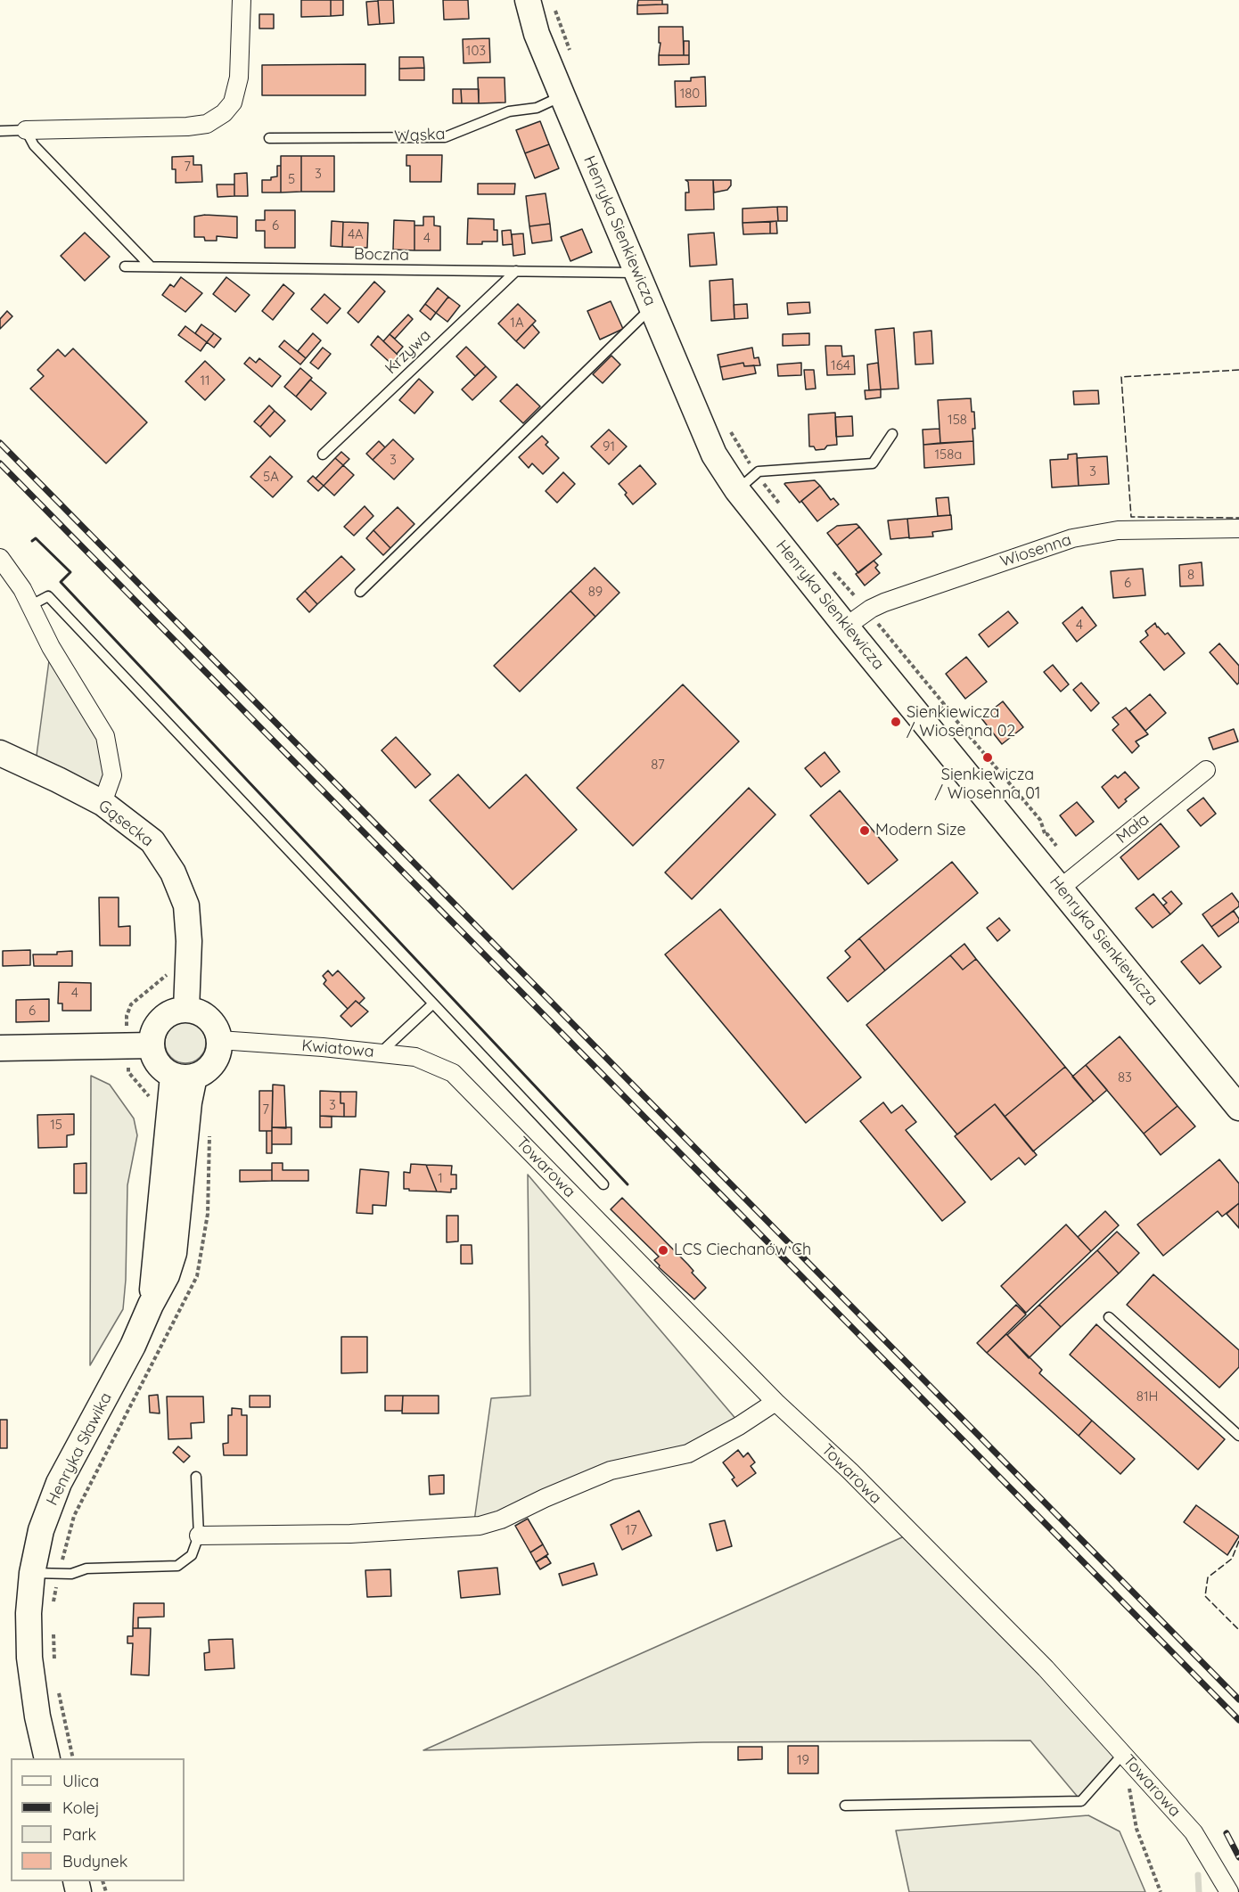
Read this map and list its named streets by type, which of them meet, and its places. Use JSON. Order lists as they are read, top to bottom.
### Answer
{
  "streets": {
    "street": [
      "Henryka Sienkiewicza",
      "Wiosenna",
      "Gąsecka",
      "Mała",
      "Kwiatowa",
      "Towarowa",
      "Henryka Sławika"
    ],
    "lane": ["Wąska", "Boczna", "Krzywa"]
  },
  "crossings": [
    ["Wąska", "Henryka Sienkiewicza"],
    ["Henryka Sienkiewicza", "Boczna"],
    ["Henryka Sienkiewicza", "Wiosenna"],
    ["Henryka Sienkiewicza", "Mała"],
    ["Boczna", "Krzywa"],
    ["Gąsecka", "Kwiatowa"],
    ["Gąsecka", "Henryka Sławika"],
    ["Kwiatowa", "Towarowa"],
    ["Kwiatowa", "Henryka Sławika"]
  ],
  "places": [
    "Sienkiewicza / Wiosenna 02",
    "Sienkiewicza / Wiosenna 01",
    "Modern Size",
    "LCS Ciechanów Ch"
  ],
  "house_numbers": [
    "103",
    "180",
    "7",
    "3",
    "5",
    "6",
    "4A",
    "4",
    "1A",
    "164",
    "11",
    "158",
    "91",
    "158a",
    "3",
    "3",
    "5A",
    "8",
    "6",
    "89",
    "4",
    "87",
    "4",
    "6",
    "83",
    "3",
    "7",
    "15",
    "1",
    "81H",
    "17",
    "19"
  ],
  "legend": [
    "Ulica",
    "Kolej",
    "Park",
    "Budynek"
  ]
}
